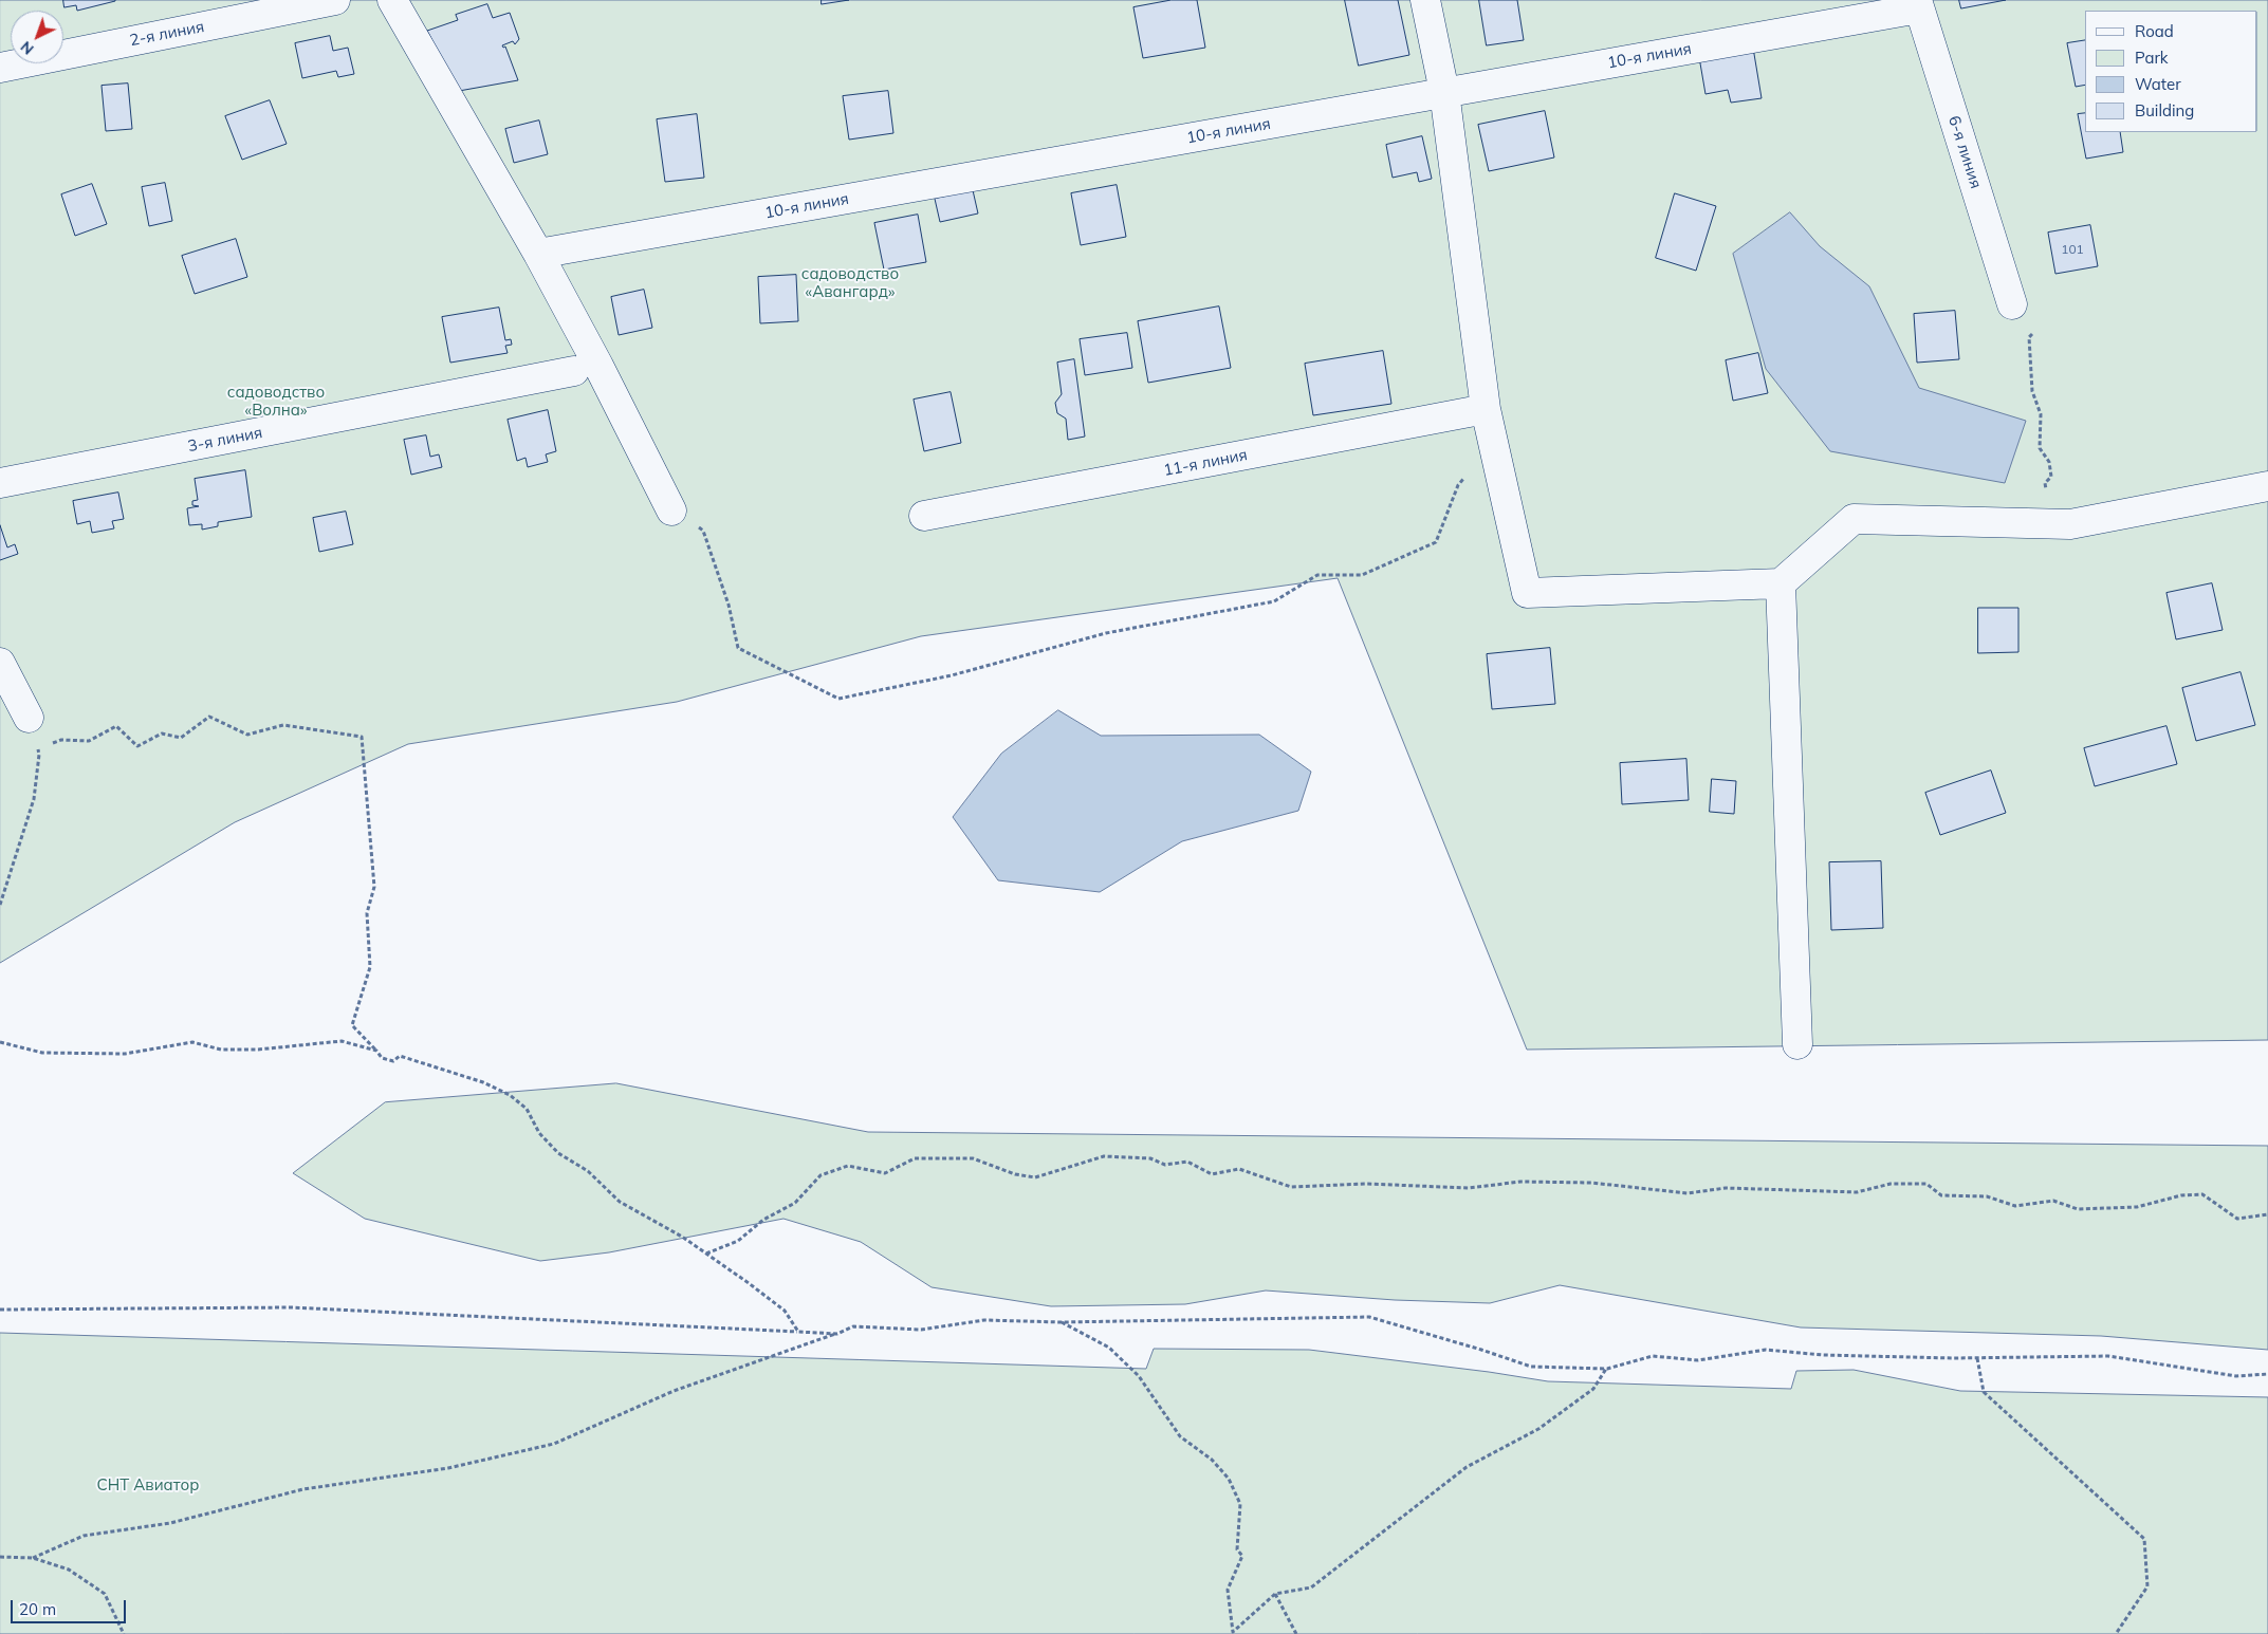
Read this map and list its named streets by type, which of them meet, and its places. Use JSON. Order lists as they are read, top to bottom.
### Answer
{
  "streets": {
    "street": [
      "2-я линия",
      "10-я линия",
      "6-я линия",
      "3-я линия",
      "11-я линия"
    ]
  },
  "crossings": [
    ["10-я линия", "6-я линия"]
  ],
  "parks": ["садоводство «Авангард»", "садоводство «Волна»", "СНТ Авиатор"],
  "house_numbers": ["101"],
  "legend": [
    "Road",
    "Park",
    "Water",
    "Building"
  ],
  "scale_bar": "20 m",
  "north": "bottom left"
}
